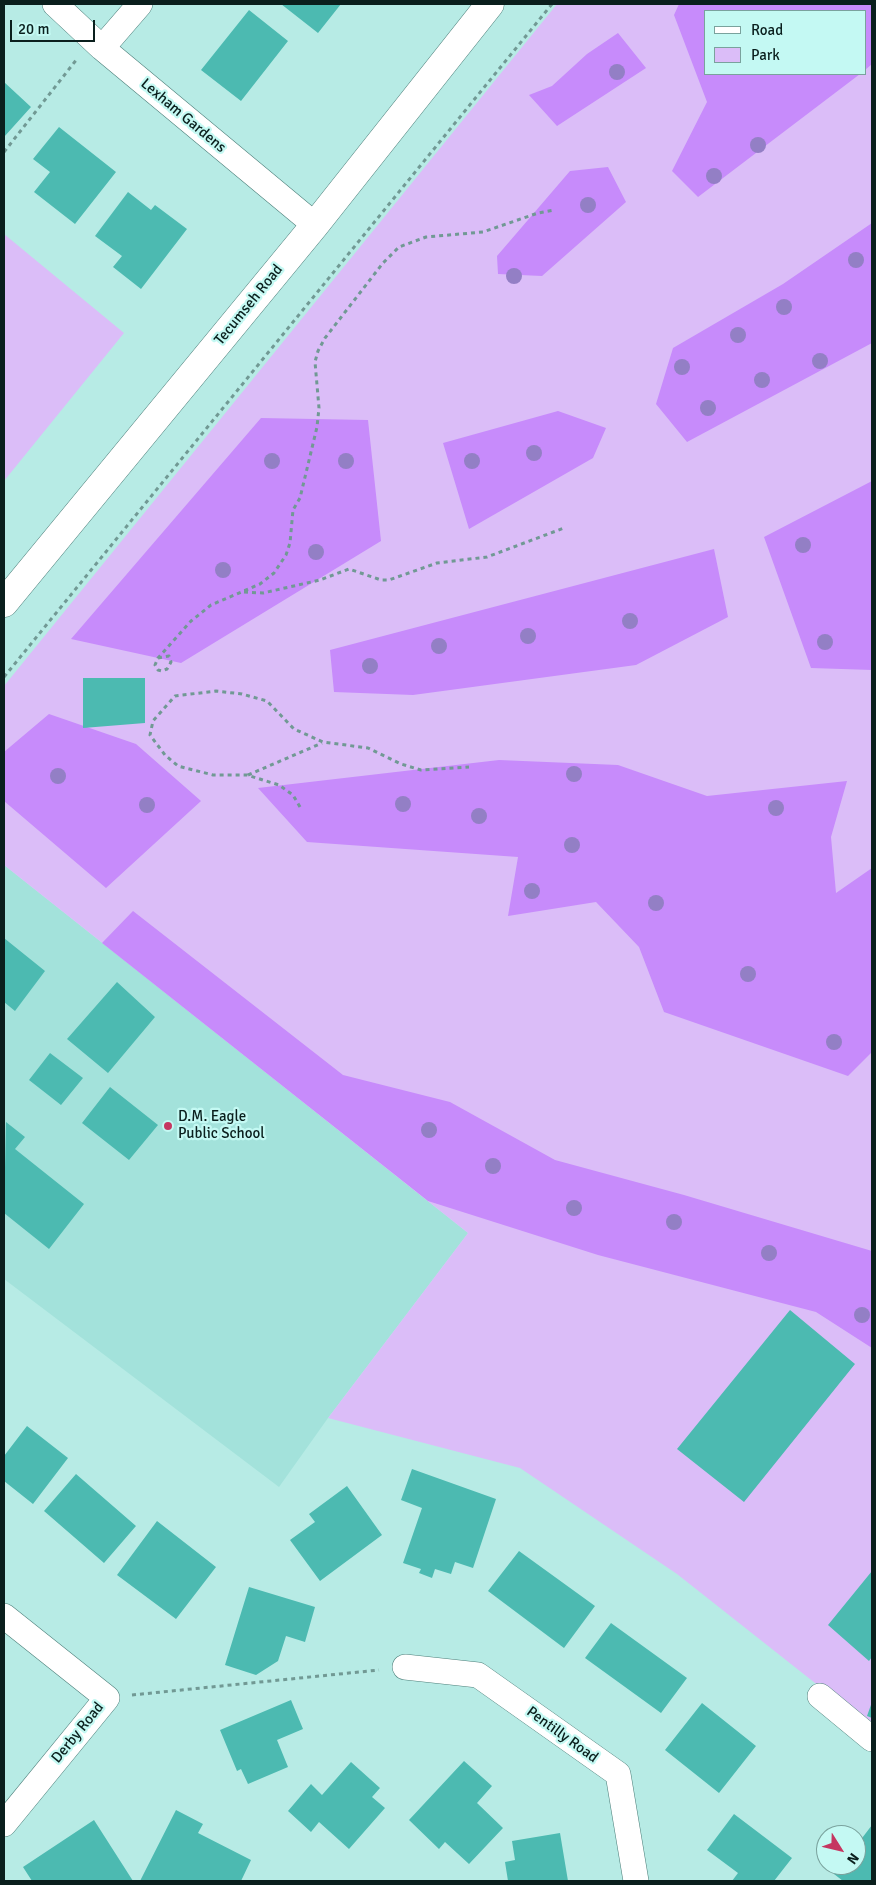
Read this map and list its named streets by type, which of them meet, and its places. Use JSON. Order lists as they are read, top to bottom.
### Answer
{
  "streets": {
    "main road": ["Tecumseh Road"],
    "street": ["Lexham Gardens", "Derby Road", "Pentilly Road"]
  },
  "crossings": [
    ["Lexham Gardens", "Tecumseh Road"]
  ],
  "places": ["D.M. Eagle Public School"],
  "legend": ["Road", "Park"],
  "scale_bar": "20 m",
  "north": "bottom right"
}
